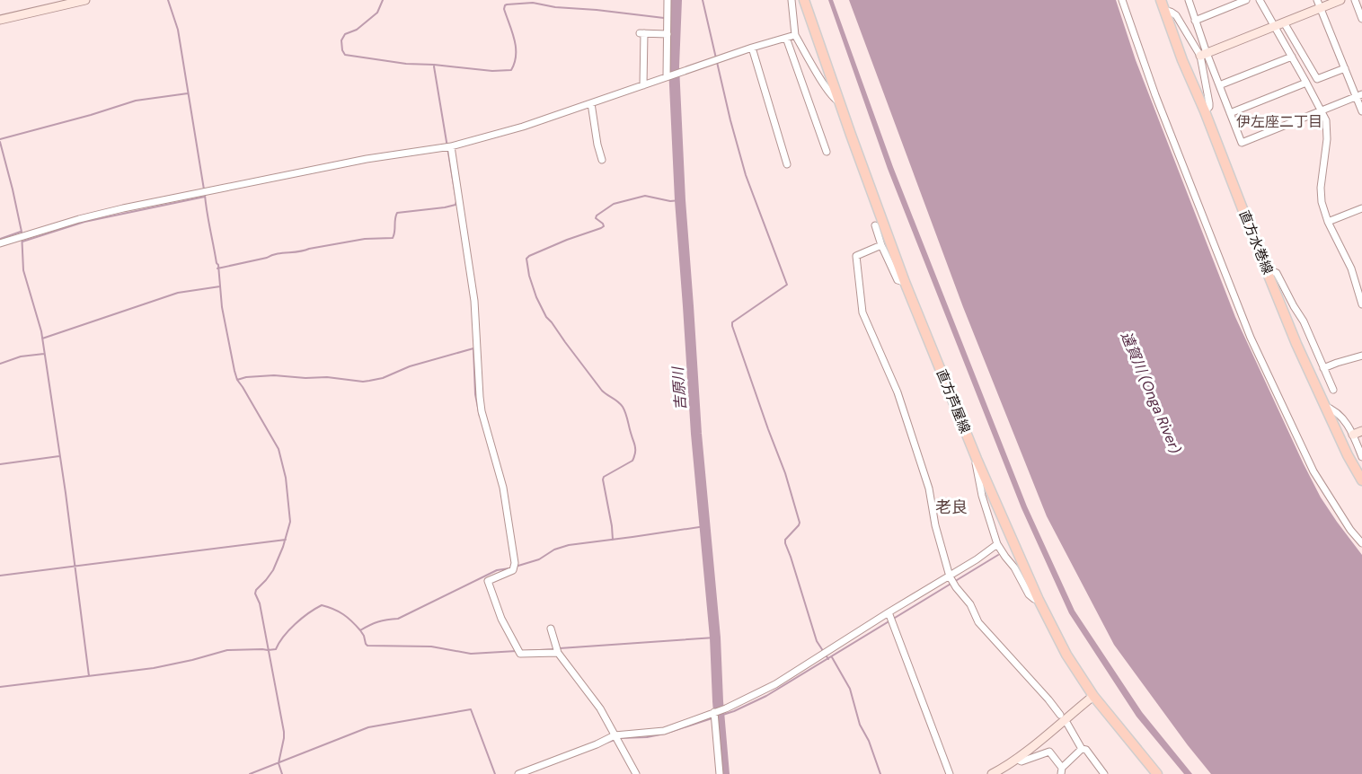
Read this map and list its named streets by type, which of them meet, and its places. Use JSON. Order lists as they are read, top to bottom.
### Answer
{
  "streets": {
    "main road": ["直方水巻線", "直方芦屋線"]
  },
  "districts": ["伊左座二丁目", "老良"],
  "water": ["吉原川", "遠賀川 (Onga River)"]
}
